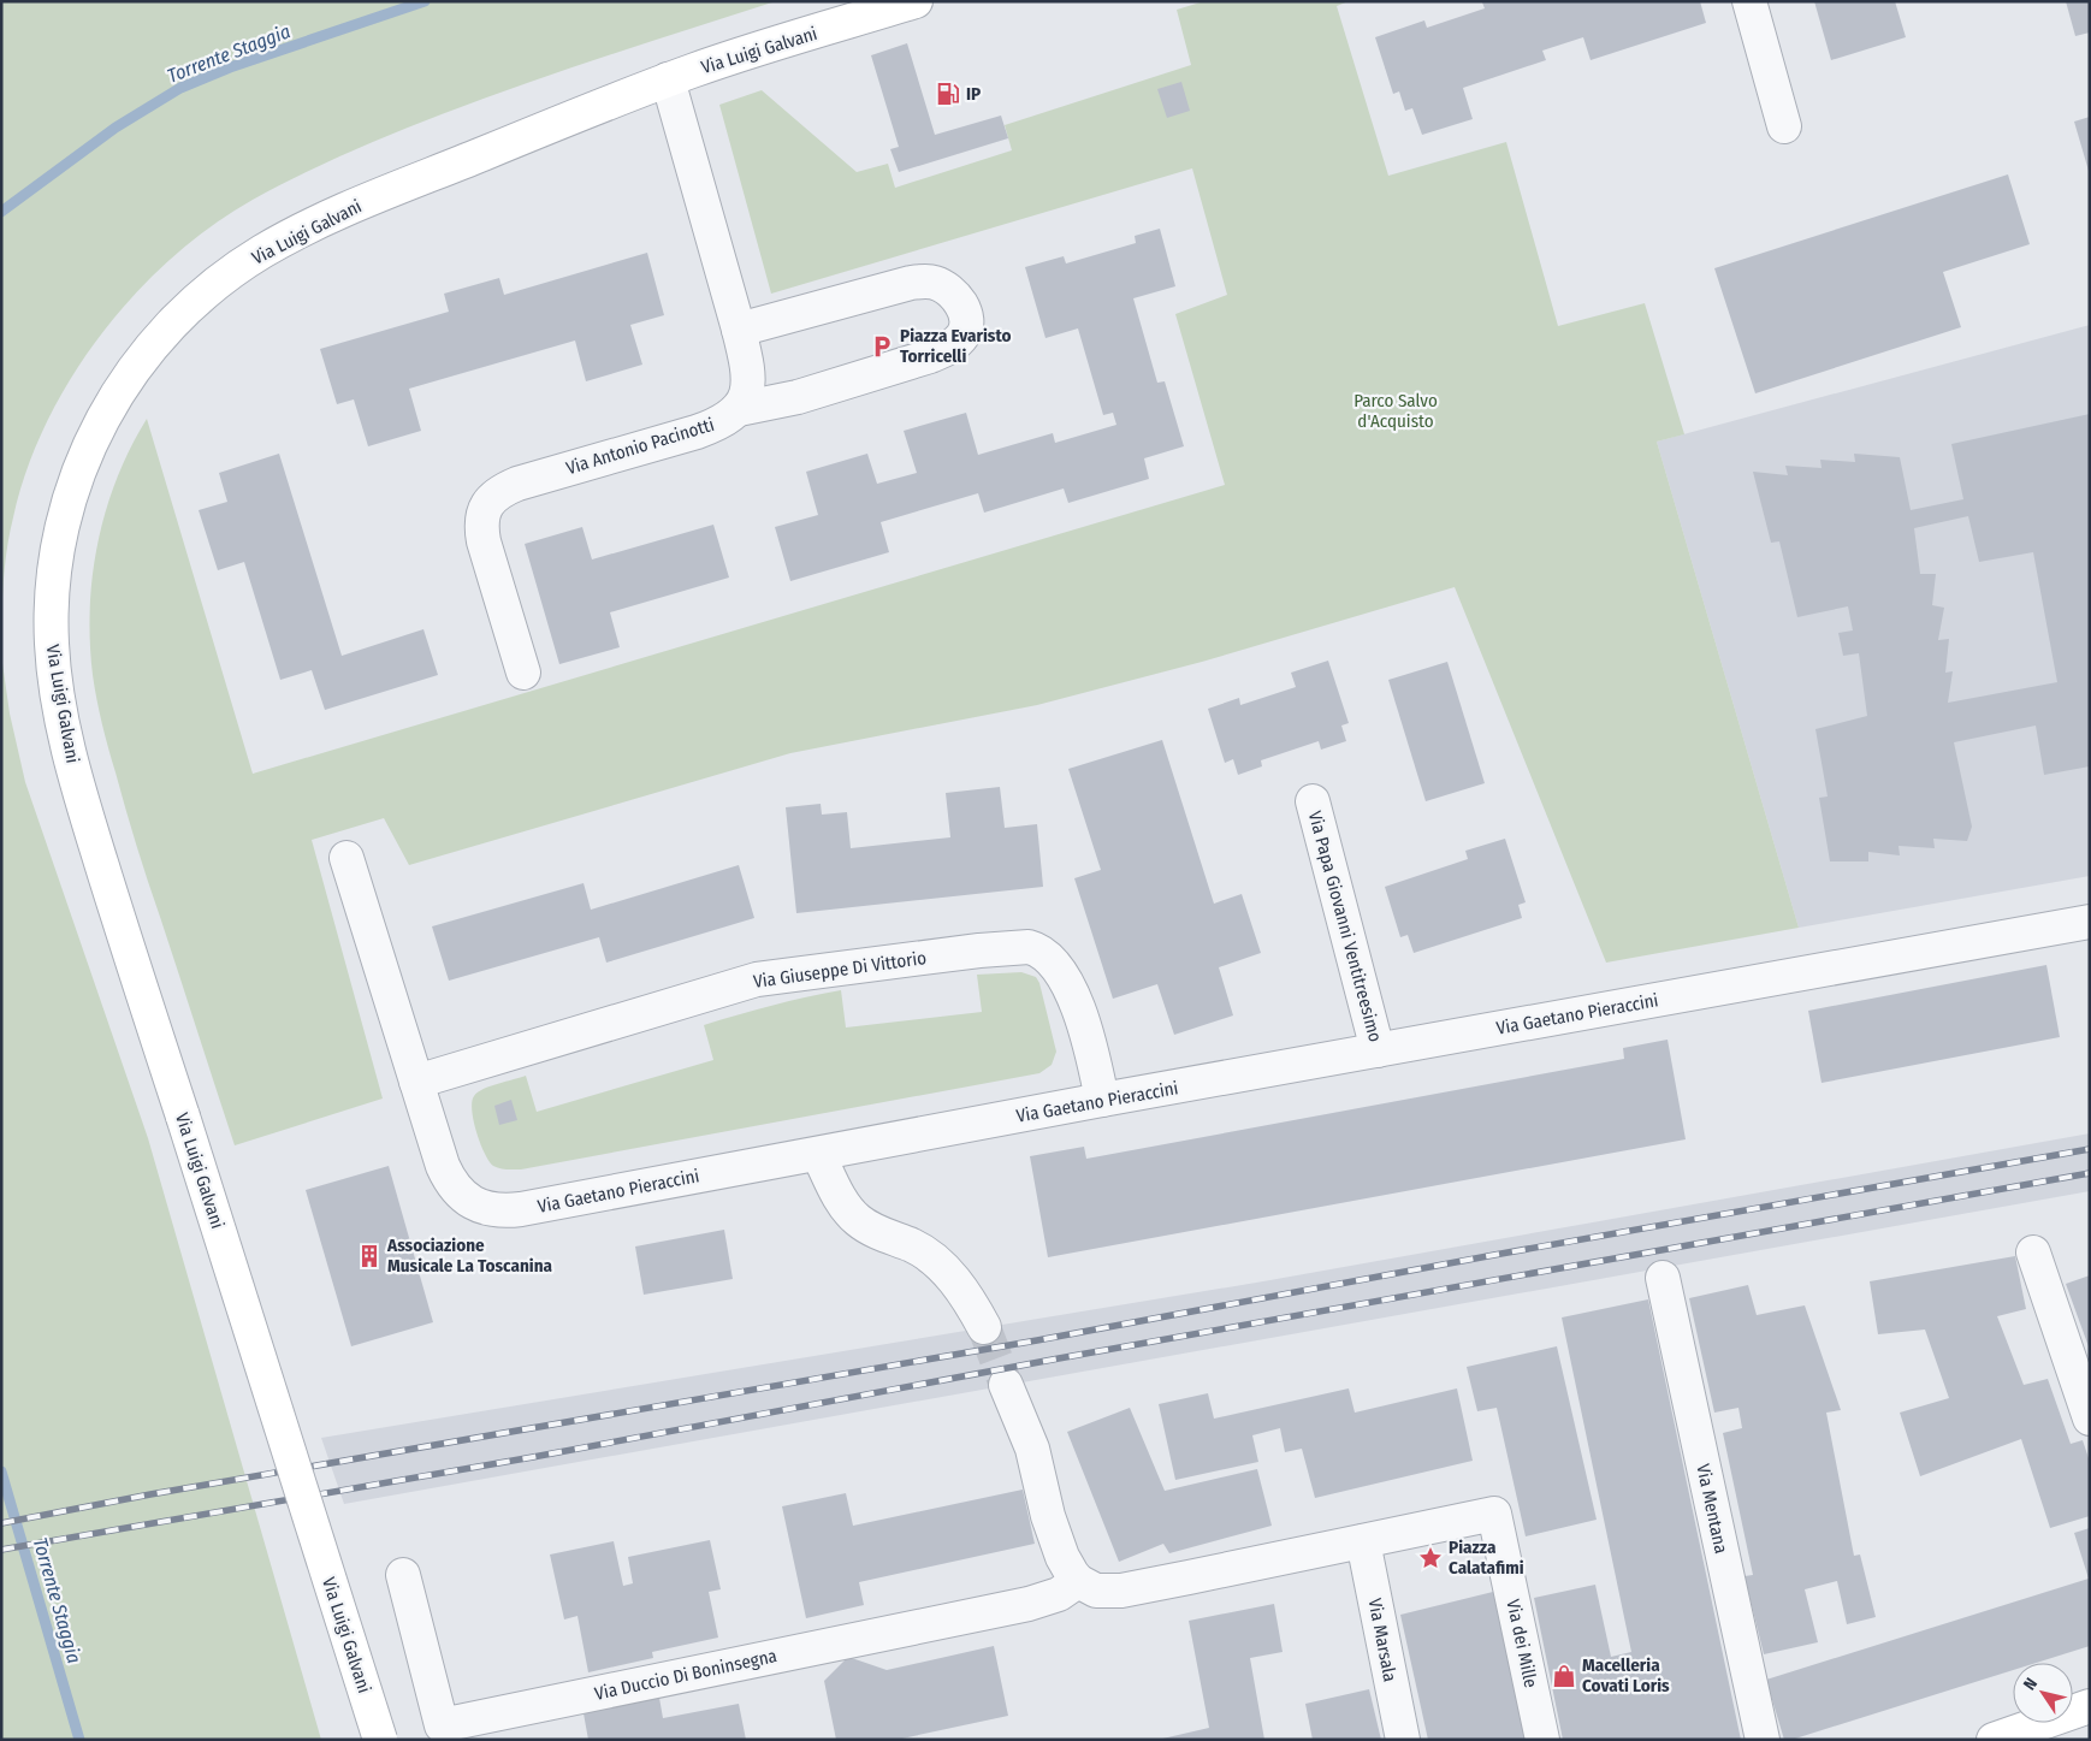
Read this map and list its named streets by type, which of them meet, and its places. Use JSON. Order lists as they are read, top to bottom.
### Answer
{
  "streets": {
    "main road": ["Via Luigi Galvani"],
    "street": [
      "Via Antonio Pacinotti",
      "Via Papa Giovanni Ventitreesimo",
      "Via Giuseppe Di Vittorio",
      "Via Gaetano Pieraccini",
      "Via Mentana",
      "Via Marsala",
      "Via dei Mille",
      "Via Duccio Di Boninsegna"
    ]
  },
  "crossings": [
    ["Via Papa Giovanni Ventitreesimo", "Via Gaetano Pieraccini"],
    ["Via Giuseppe Di Vittorio", "Via Gaetano Pieraccini"],
    ["Via Marsala", "Via dei Mille"]
  ],
  "water": ["Torrente Staggia"],
  "parks": ["Parco Salvo d'Acquisto"],
  "places": {
    "fuel station": ["IP"],
    "parking": ["Piazza Evaristo Torricelli"],
    "building": ["Associazione Musicale La Toscanina"],
    "place": ["Piazza Calatafimi"],
    "shop": ["Macelleria Covati Loris"]
  },
  "north": "top left"
}
